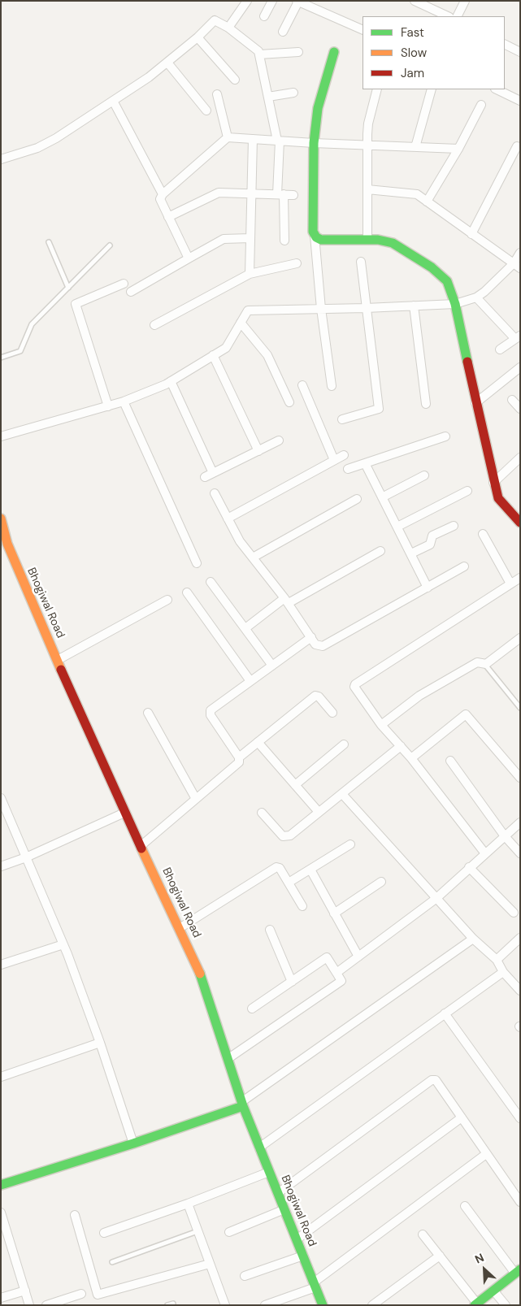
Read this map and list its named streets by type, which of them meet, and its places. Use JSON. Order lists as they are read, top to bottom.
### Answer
{
  "streets": {
    "street": ["Bhogiwal Road"]
  },
  "legend": ["Fast", "Slow", "Jam"],
  "north": "top left"
}
